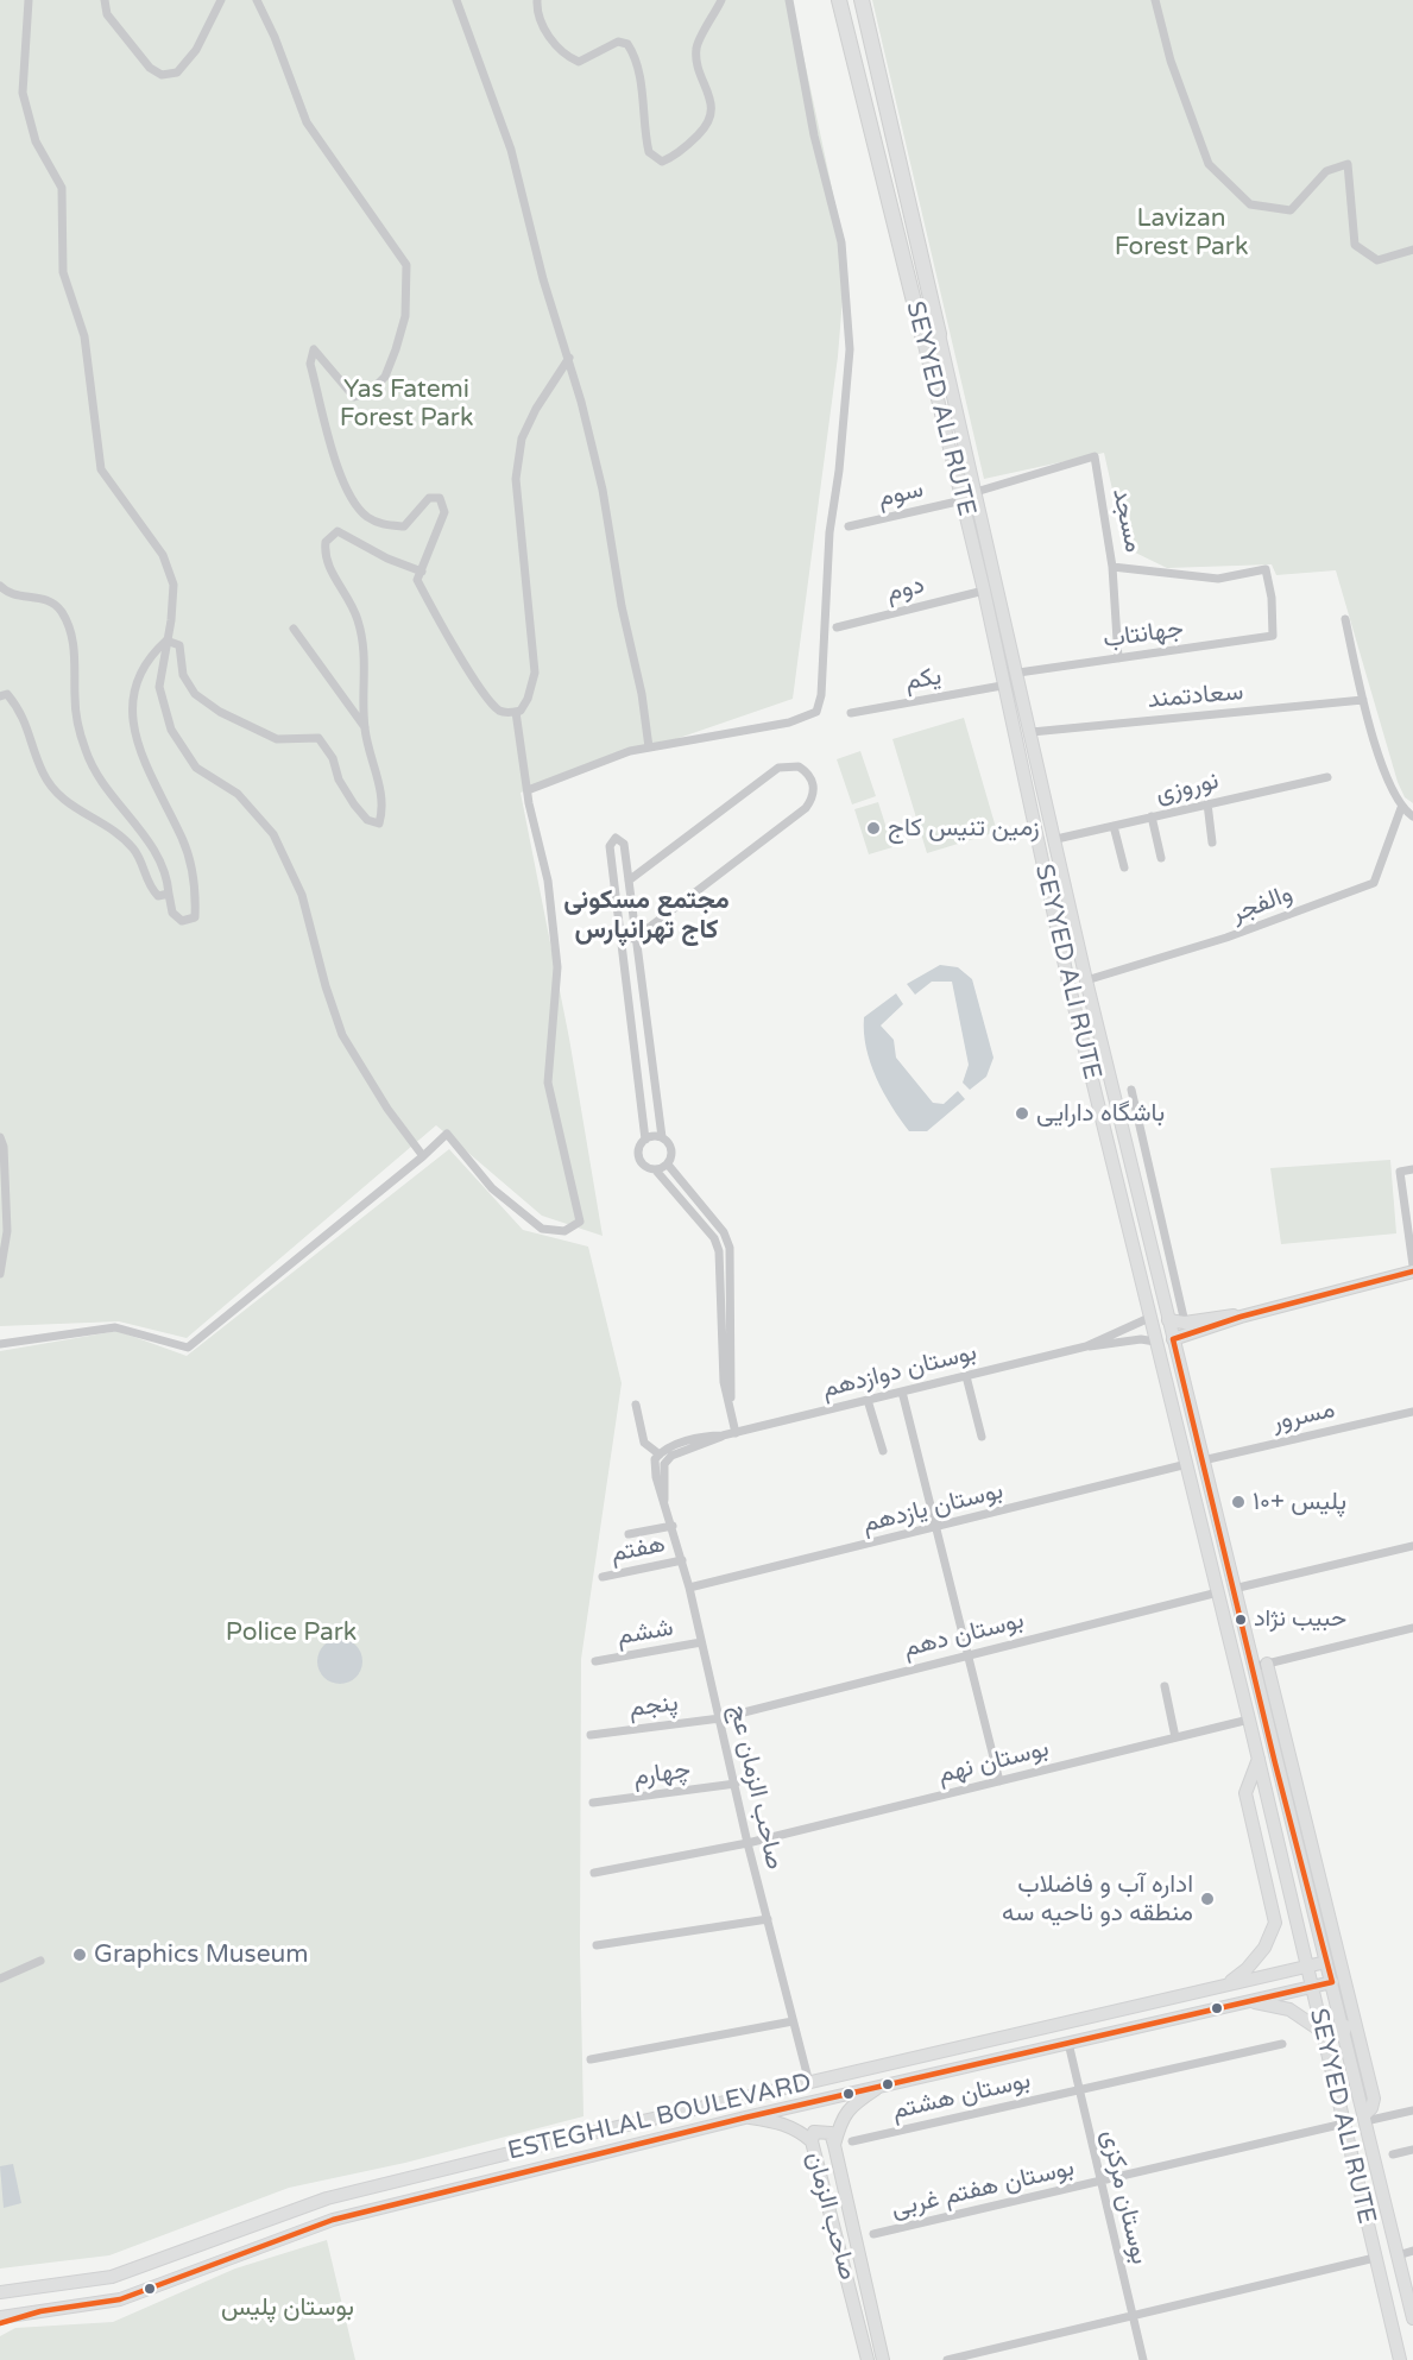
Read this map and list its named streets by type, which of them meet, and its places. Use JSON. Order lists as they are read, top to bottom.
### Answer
{
  "streets": {
    "highway": ["SEYYED ALI RUTE"],
    "main road": ["ESTEGHLAL BOULEVARD", "صاحب الزمان"],
    "street": [
      "سوم",
      "مسجد",
      "دوم",
      "جهانتاب",
      "یکم",
      "سعادتمند",
      "نوروزی",
      "والفجر",
      "بوستان دوازدهم",
      "مسرور",
      "بوستان یازدهم",
      "هفتم",
      "ششم",
      "بوستان دهم",
      "پنجم",
      "بوستان نهم",
      "چهارم",
      "صاحب الزمان عج",
      "بوستان هشتم",
      "بوستان هفتم غربی",
      "بوستان مرکزی"
    ]
  },
  "crossings": [
    ["SEYYED ALI RUTE", "سوم"],
    ["SEYYED ALI RUTE", "مسجد"],
    ["SEYYED ALI RUTE", "دوم"],
    ["SEYYED ALI RUTE", "جهانتاب"],
    ["SEYYED ALI RUTE", "یکم"],
    ["SEYYED ALI RUTE", "سعادتمند"],
    ["SEYYED ALI RUTE", "نوروزی"],
    ["SEYYED ALI RUTE", "والفجر"],
    ["SEYYED ALI RUTE", "بوستان دوازدهم"],
    ["SEYYED ALI RUTE", "مسرور"],
    ["SEYYED ALI RUTE", "بوستان یازدهم"],
    ["SEYYED ALI RUTE", "بوستان دهم"],
    ["SEYYED ALI RUTE", "بوستان نهم"],
    ["SEYYED ALI RUTE", "ESTEGHLAL BOULEVARD"],
    ["SEYYED ALI RUTE", "بوستان هفتم غربی"],
    ["مسجد", "جهانتاب"],
    ["بوستان دوازدهم", "صاحب الزمان عج"],
    ["بوستان یازدهم", "صاحب الزمان عج"],
    ["هفتم", "صاحب الزمان عج"],
    ["ششم", "صاحب الزمان عج"],
    ["بوستان دهم", "پنجم"],
    ["بوستان دهم", "صاحب الزمان عج"],
    ["پنجم", "صاحب الزمان عج"],
    ["بوستان نهم", "صاحب الزمان عج"],
    ["چهارم", "صاحب الزمان عج"],
    ["صاحب الزمان عج", "ESTEGHLAL BOULEVARD"],
    ["بوستان هشتم", "بوستان مرکزی"],
    ["ESTEGHLAL BOULEVARD", "بوستان مرکزی"],
    ["ESTEGHLAL BOULEVARD", "صاحب الزمان"],
    ["بوستان هفتم غربی", "بوستان مرکزی"]
  ],
  "districts": ["مجتمع مسکونی کاج تهرانپارس"],
  "parks": [
    "Lavizan Forest Park",
    "Yas Fatemi Forest Park",
    "Police Park",
    "بوستان پلیس"
  ],
  "places": [
    "زمین تنیس کاج",
    "باشگاه دارایی",
    "پلیس +۱۰",
    "حبیب نژاد",
    "اداره آب و فاضلاب منطقه دو ناحیه سه",
    "Graphics Museum"
  ]
}
